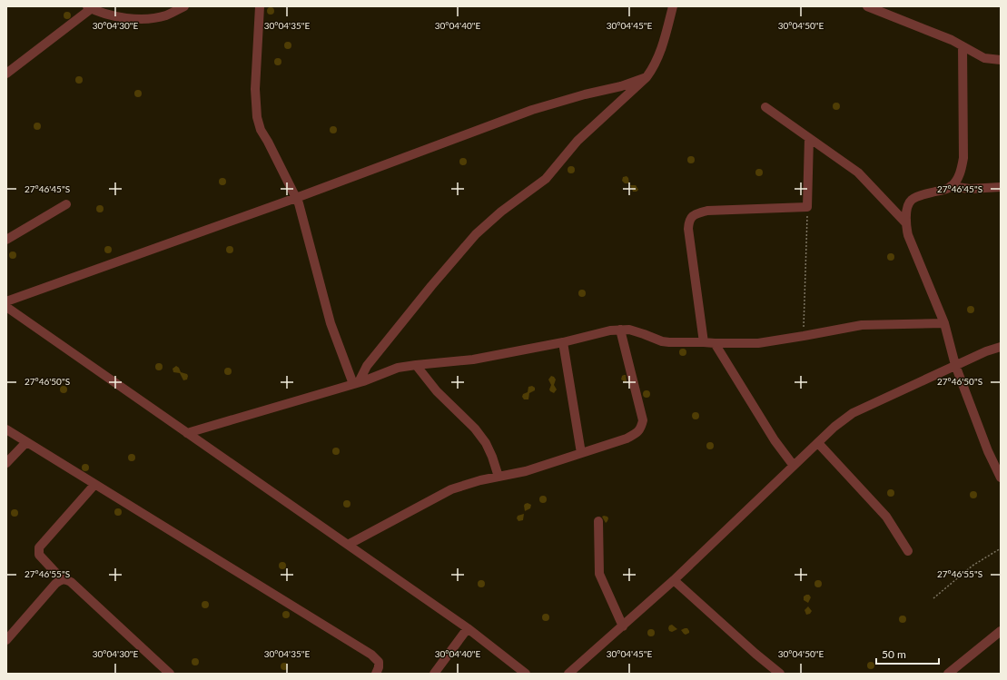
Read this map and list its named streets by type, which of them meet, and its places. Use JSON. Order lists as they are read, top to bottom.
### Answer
{
  "scale_bar": "50 m",
  "coordinates": [
    "30°04'30\"E",
    "30°04'35\"E",
    "30°04'40\"E",
    "30°04'45\"E",
    "30°04'50\"E",
    "27°46'45\"S",
    "27°46'50\"S",
    "27°46'55\"S"
  ]
}
